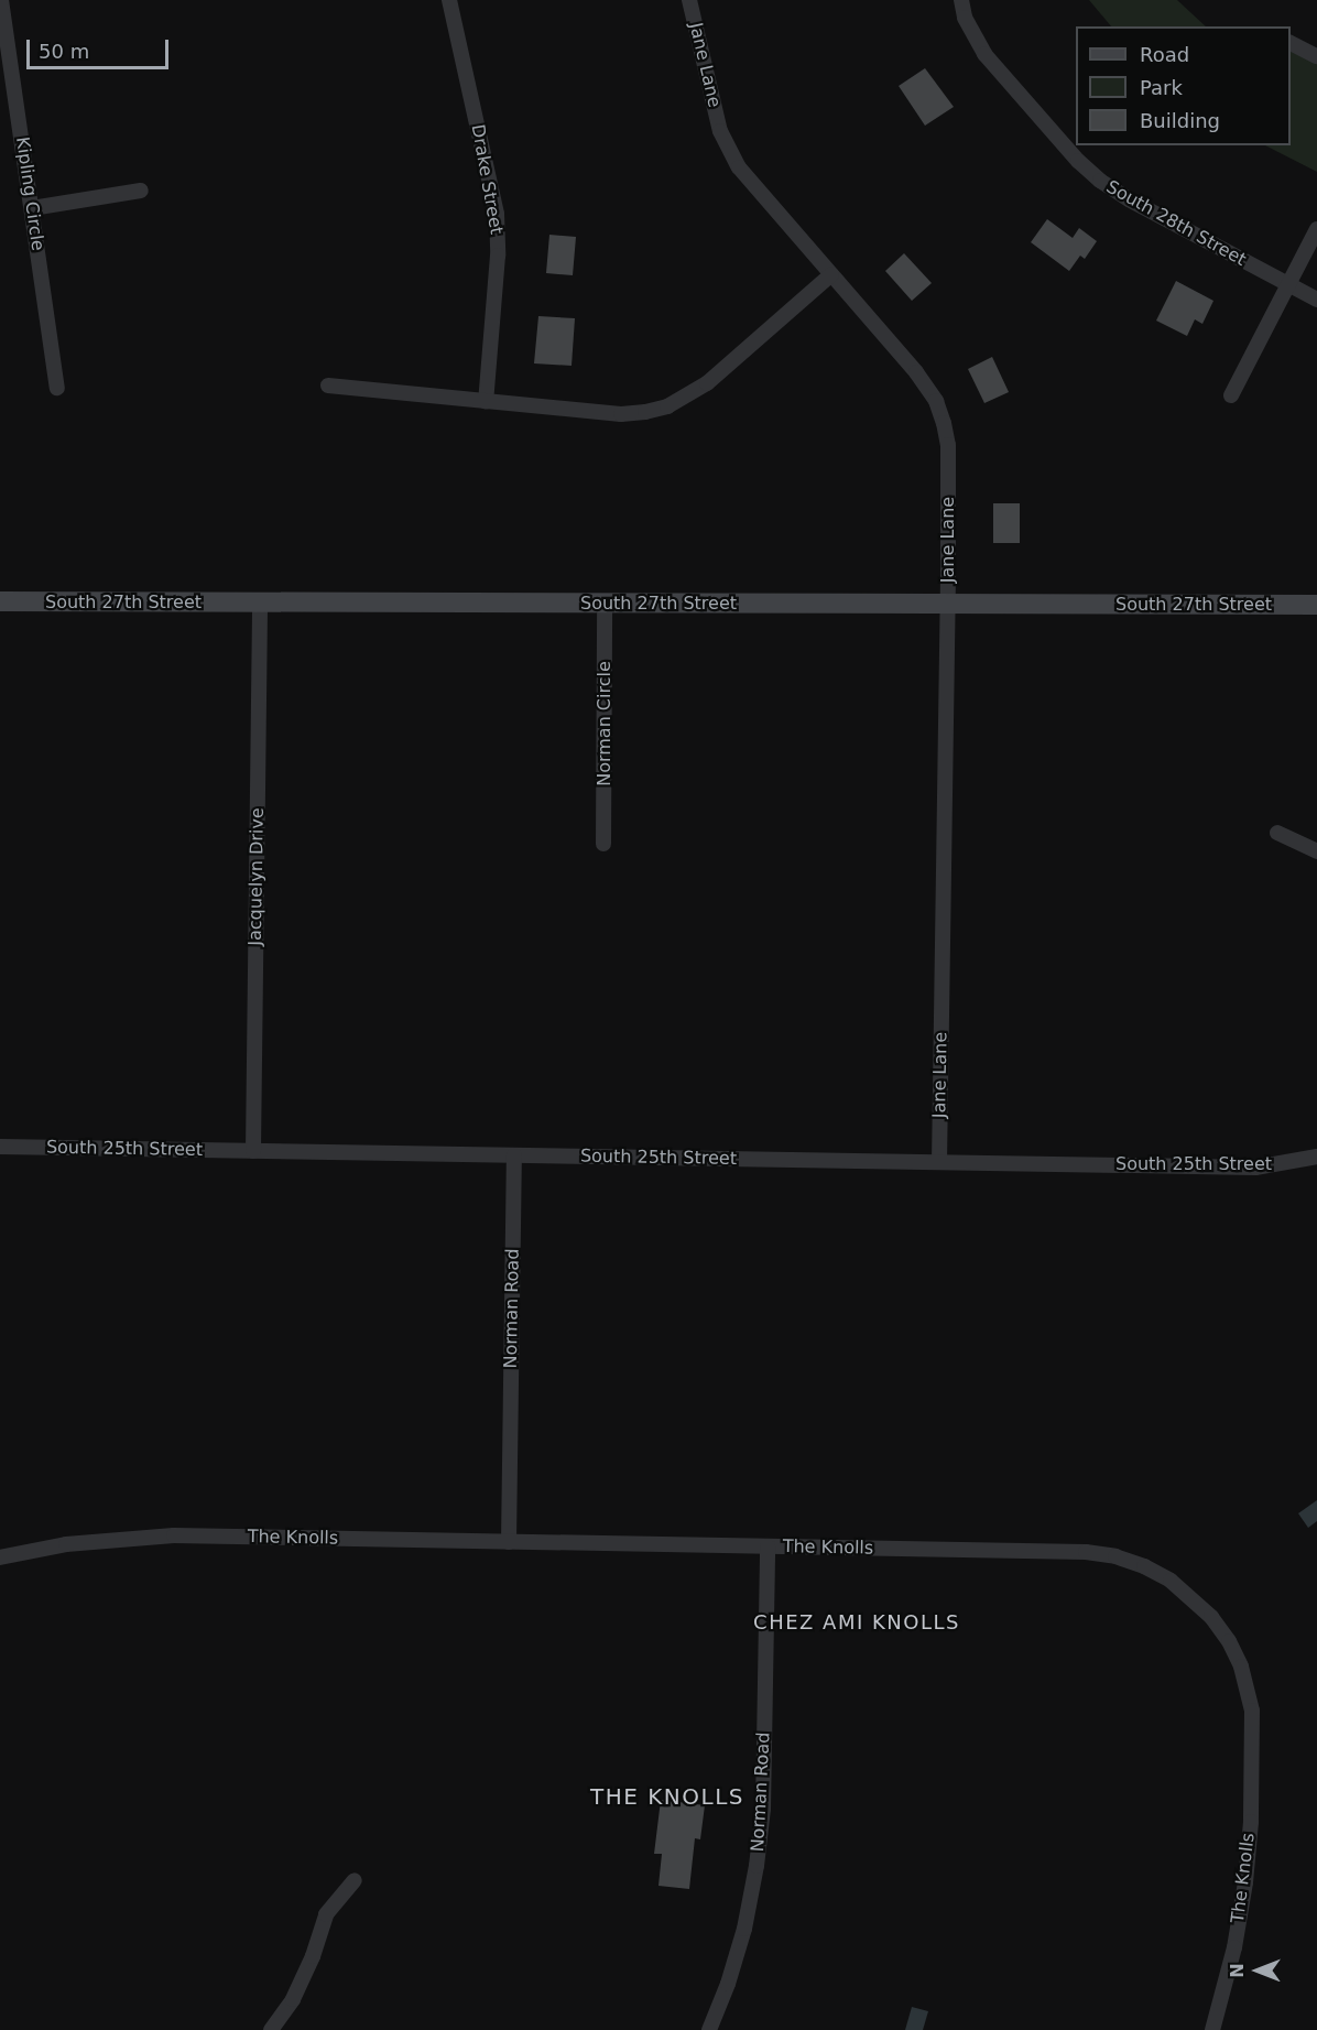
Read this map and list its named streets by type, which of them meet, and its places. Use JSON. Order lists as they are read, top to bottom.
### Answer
{
  "streets": {
    "main road": ["South 27th Street"],
    "street": [
      "Jane Lane",
      "Drake Street",
      "Kipling Circle",
      "South 28th Street",
      "Norman Circle",
      "Jacquelyn Drive",
      "South 25th Street",
      "Norman Road",
      "The Knolls"
    ]
  },
  "crossings": [
    ["Jane Lane", "South 27th Street"],
    ["Jane Lane", "South 25th Street"],
    ["South 27th Street", "Norman Circle"],
    ["South 27th Street", "Jacquelyn Drive"],
    ["Jacquelyn Drive", "South 25th Street"],
    ["South 25th Street", "Norman Road"],
    ["Norman Road", "The Knolls"]
  ],
  "districts": ["CHEZ AMI KNOLLS", "THE KNOLLS"],
  "legend": ["Road", "Park", "Building"],
  "scale_bar": "50 m",
  "north": "left"
}
